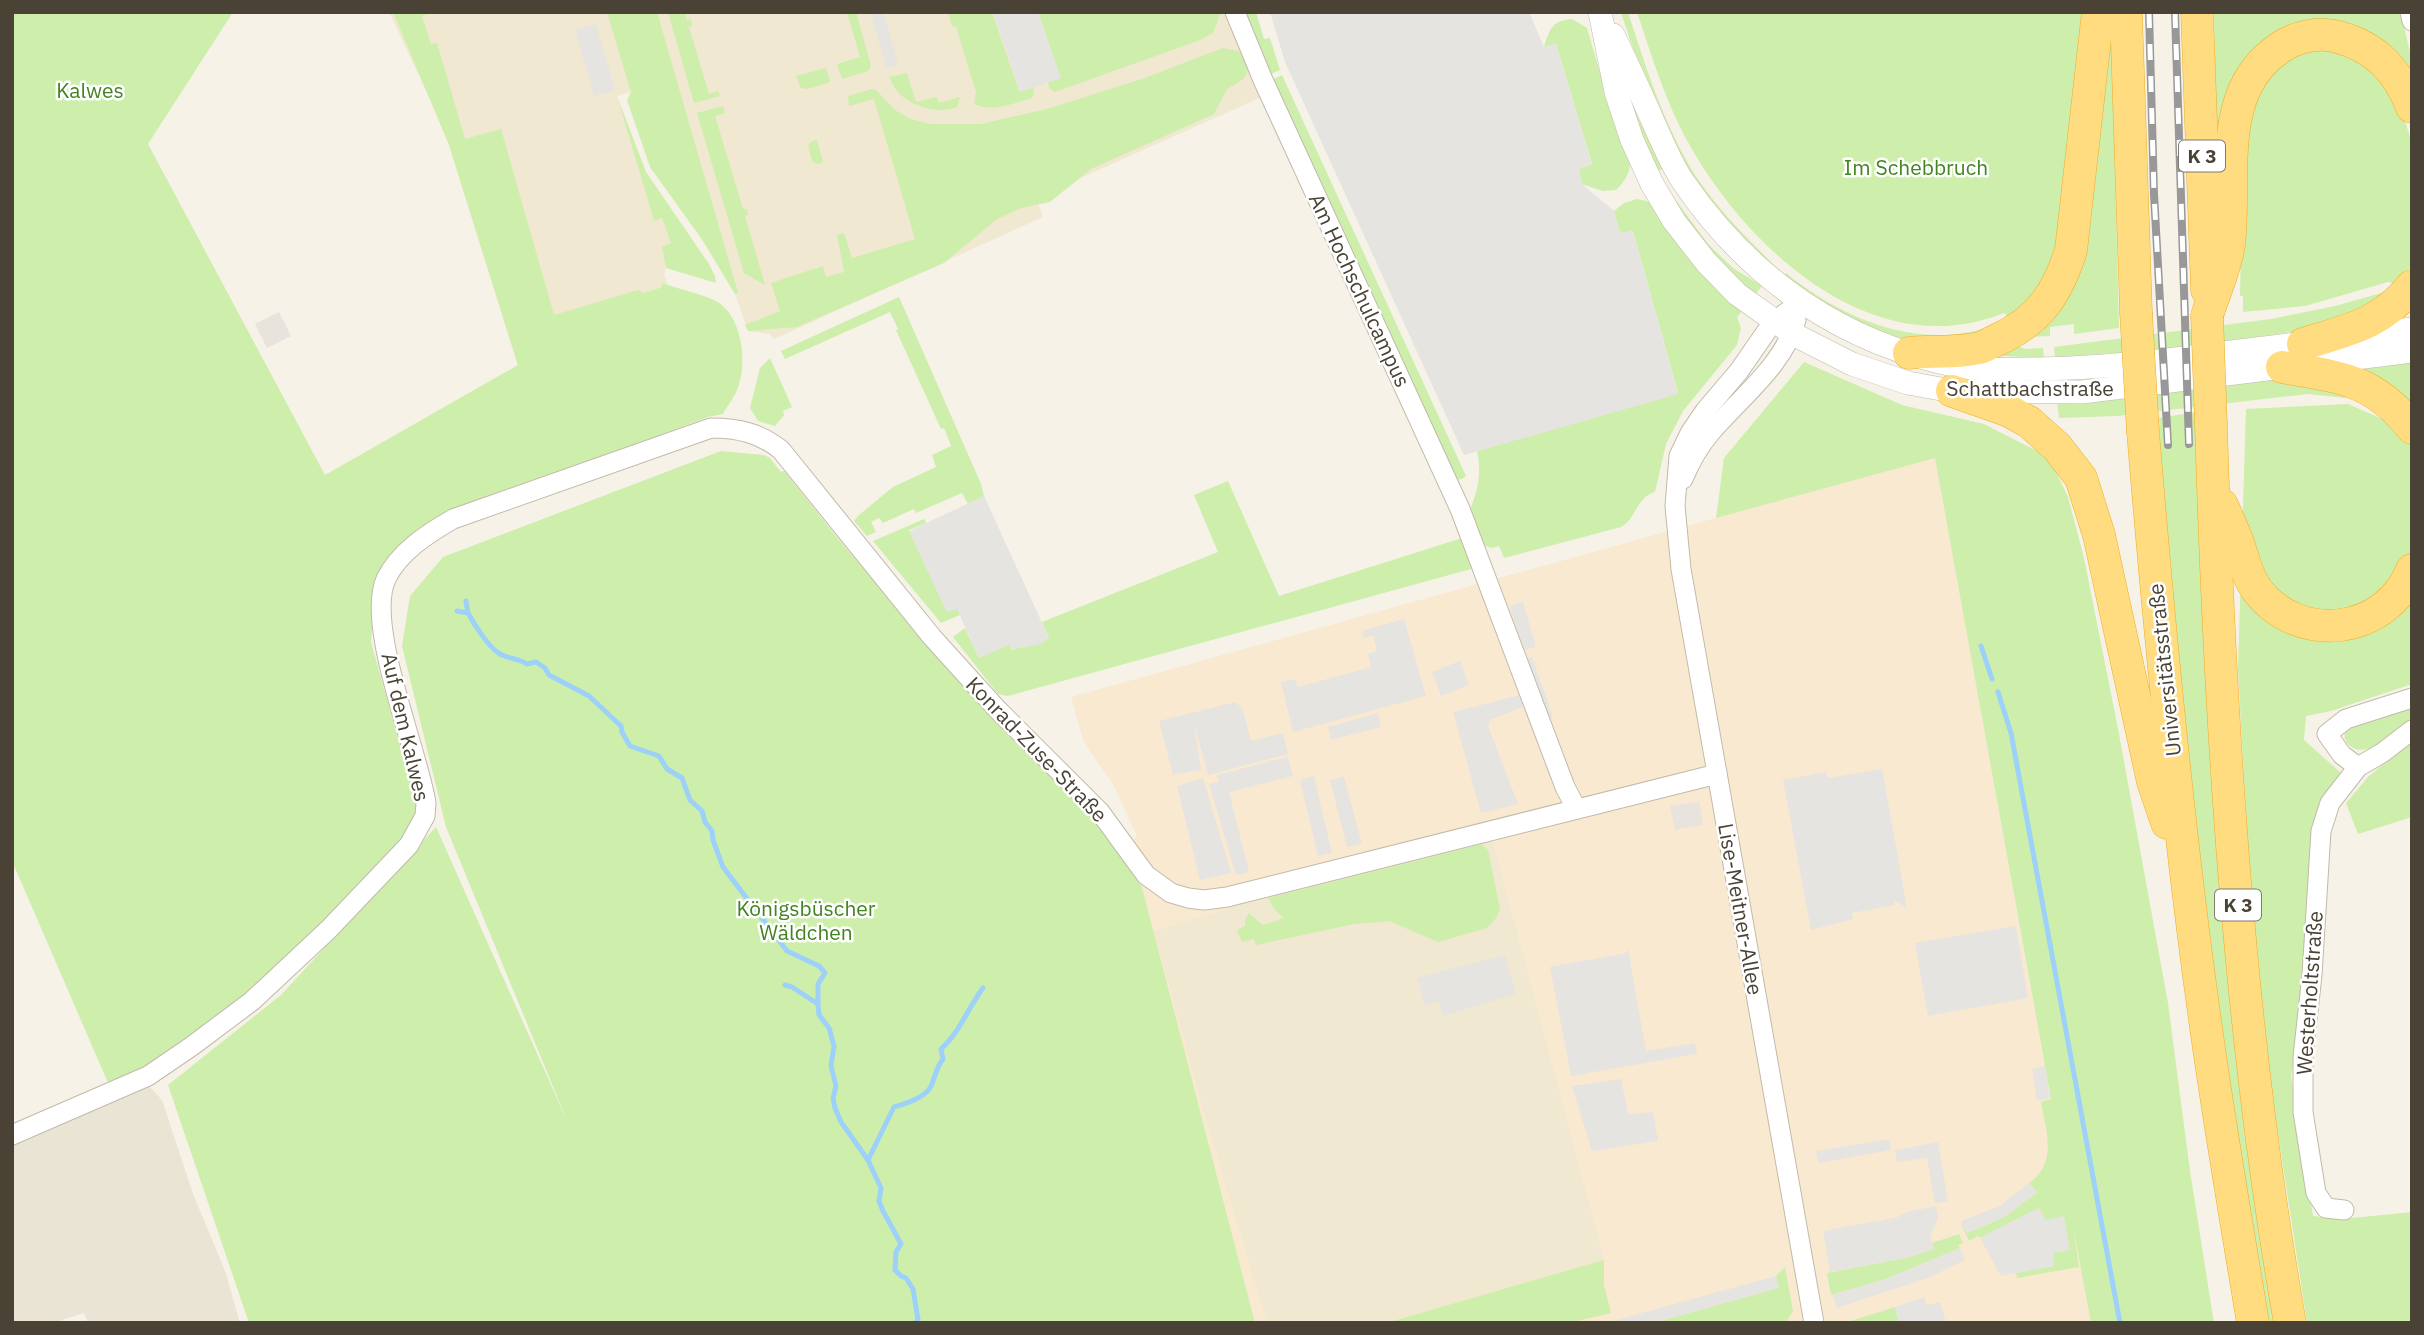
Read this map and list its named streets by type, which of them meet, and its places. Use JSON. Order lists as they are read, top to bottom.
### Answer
{
  "streets": {
    "highway": ["K 3", "Universitätsstraße"],
    "street": [
      "Am Hochschulcampus",
      "Schattbachstraße",
      "Auf dem Kalwes",
      "Konrad-Zuse-Straße",
      "Lise-Meitner-Allee",
      "Westerholtstraße"
    ]
  },
  "crossings": [
    ["Am Hochschulcampus", "Konrad-Zuse-Straße"],
    ["Schattbachstraße", "Lise-Meitner-Allee"],
    ["Auf dem Kalwes", "Konrad-Zuse-Straße"],
    ["Konrad-Zuse-Straße", "Lise-Meitner-Allee"]
  ],
  "parks": ["Kalwes", "Im Schebbruch", "Königsbüscher Wäldchen"]
}
